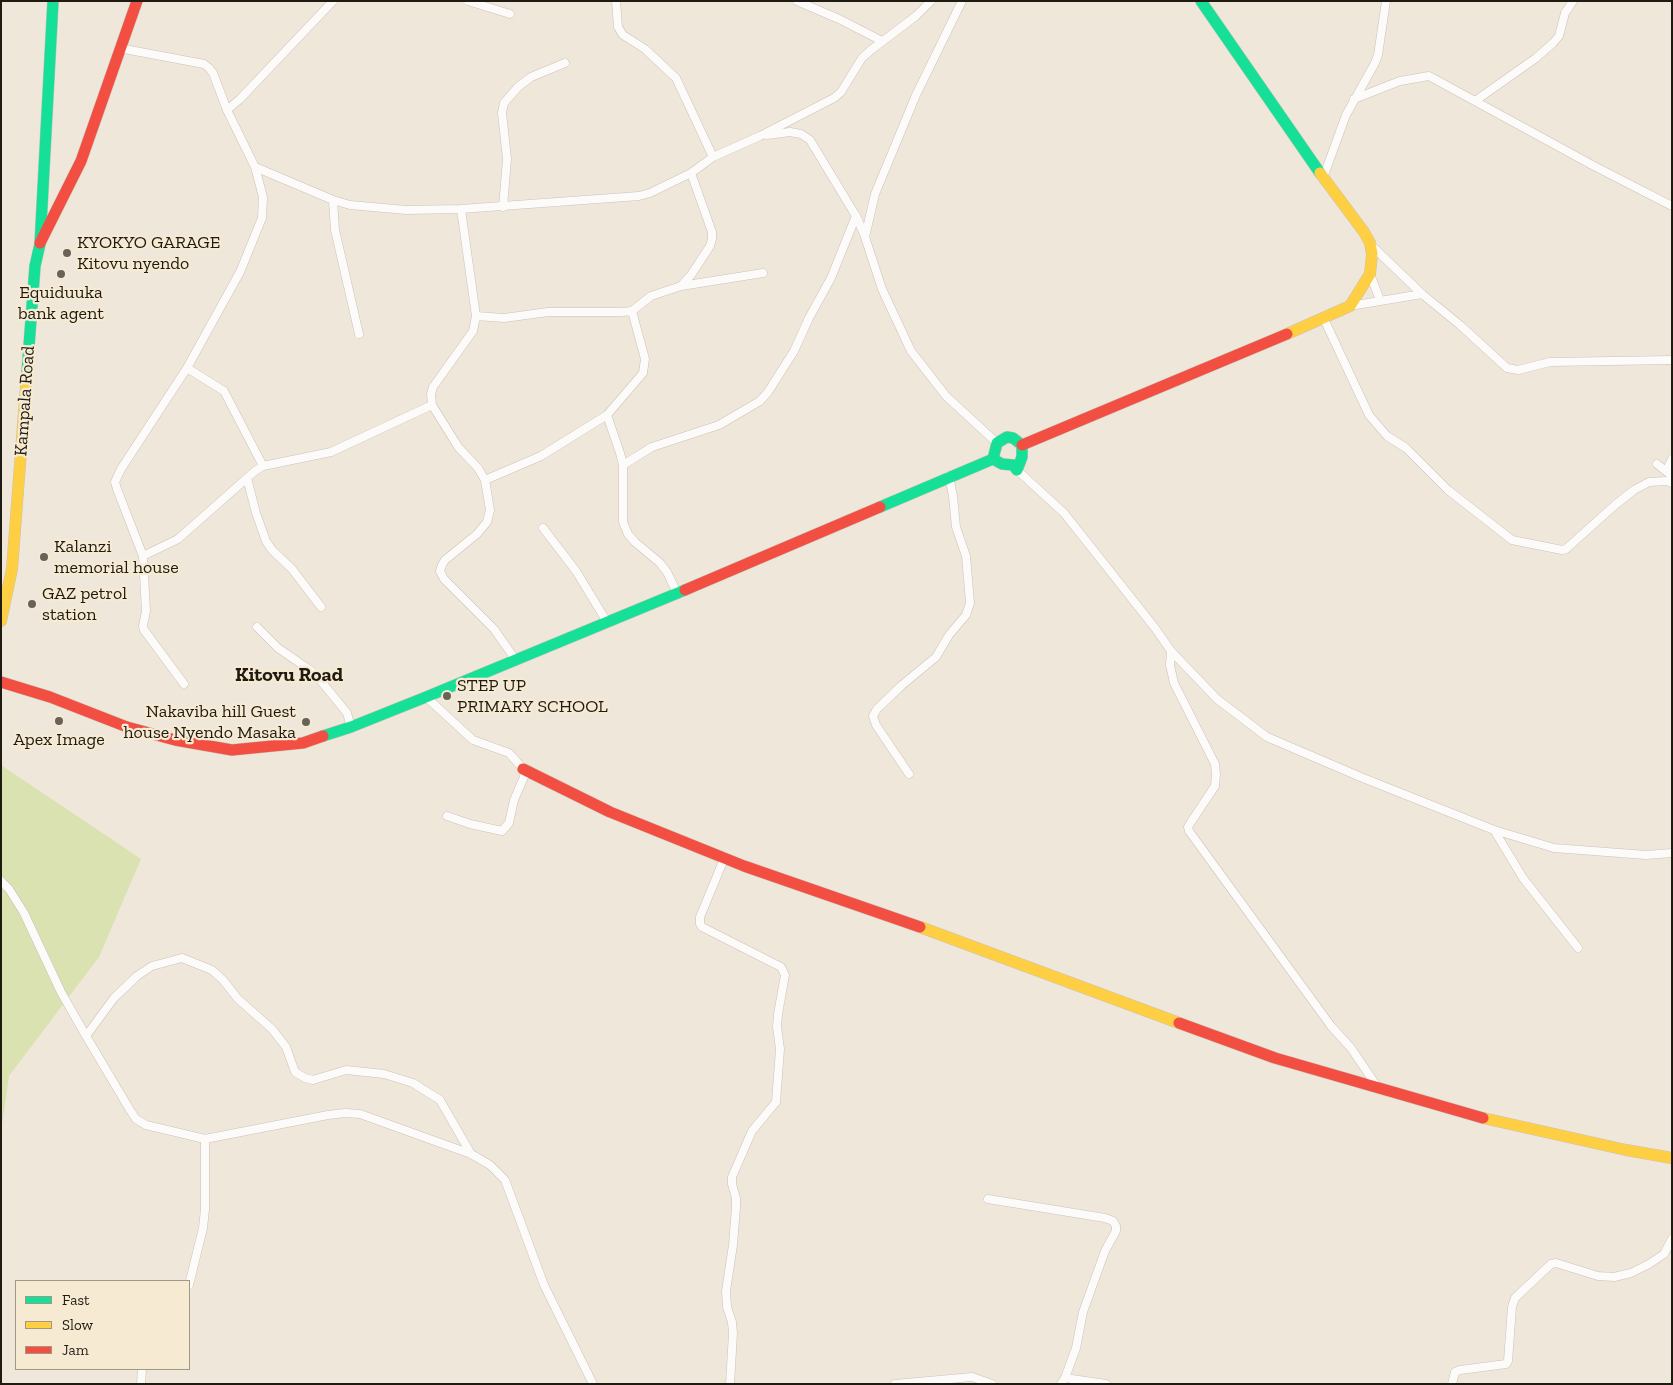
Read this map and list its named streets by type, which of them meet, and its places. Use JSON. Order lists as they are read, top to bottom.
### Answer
{
  "streets": {
    "street": ["Kampala Road"]
  },
  "districts": ["Kitovu Road"],
  "places": [
    "KYOKYO GARAGE Kitovu nyendo",
    "Equiduuka bank agent",
    "Kalanzi memorial house",
    "GAZ petrol station",
    "STEP UP PRIMARY SCHOOL",
    "Apex Image",
    "Nakaviba hill Guest house Nyendo Masaka"
  ],
  "legend": ["Fast", "Slow", "Jam"]
}
